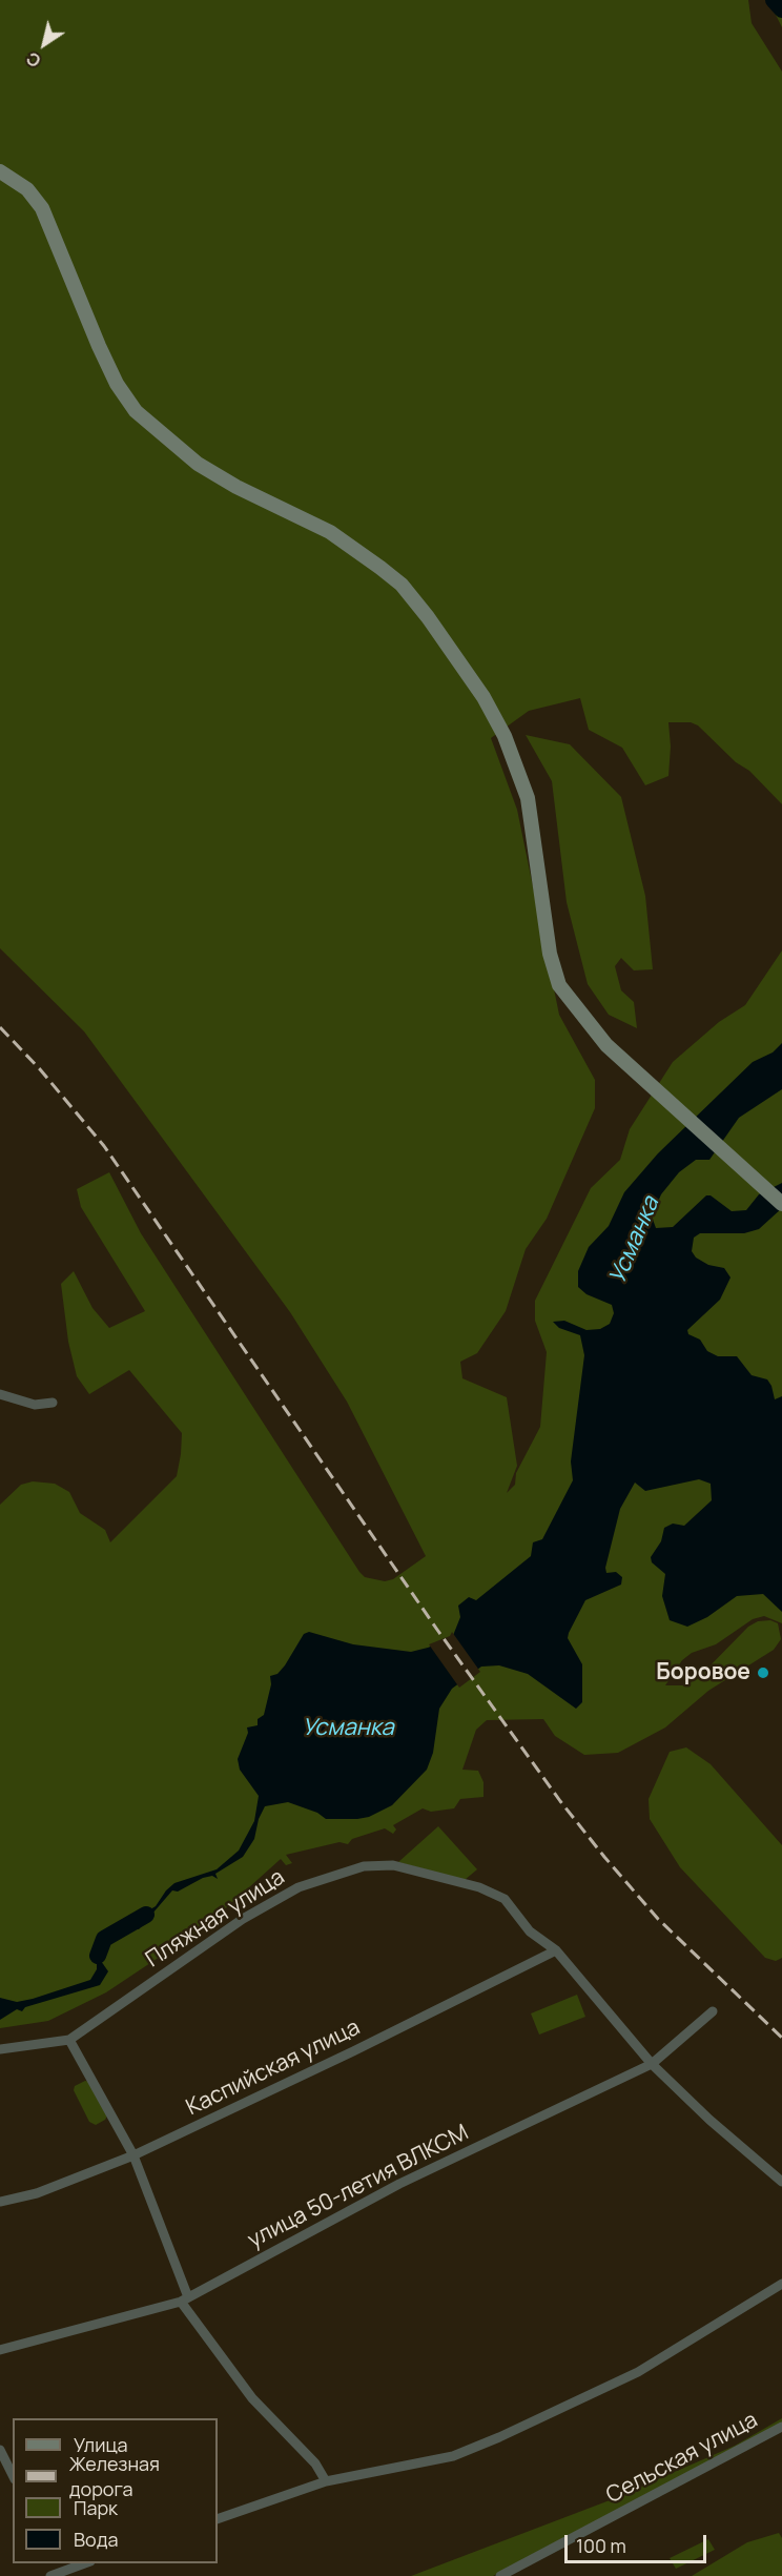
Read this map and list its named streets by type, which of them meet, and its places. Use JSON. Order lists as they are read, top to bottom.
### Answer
{
  "streets": {
    "street": [
      "Пляжная улица",
      "Каспийская улица",
      "улица 50-летия ВЛКСМ",
      "Сельская улица"
    ]
  },
  "crossings": [
    ["Пляжная улица", "Каспийская улица"],
    ["Пляжная улица", "улица 50-летия ВЛКСМ"]
  ],
  "water": ["Усманка"],
  "places": ["Боровое"],
  "legend": [
    "Улица",
    "Железная дорога",
    "Парк",
    "Вода"
  ],
  "scale_bar": "100 m",
  "north": "bottom left"
}
